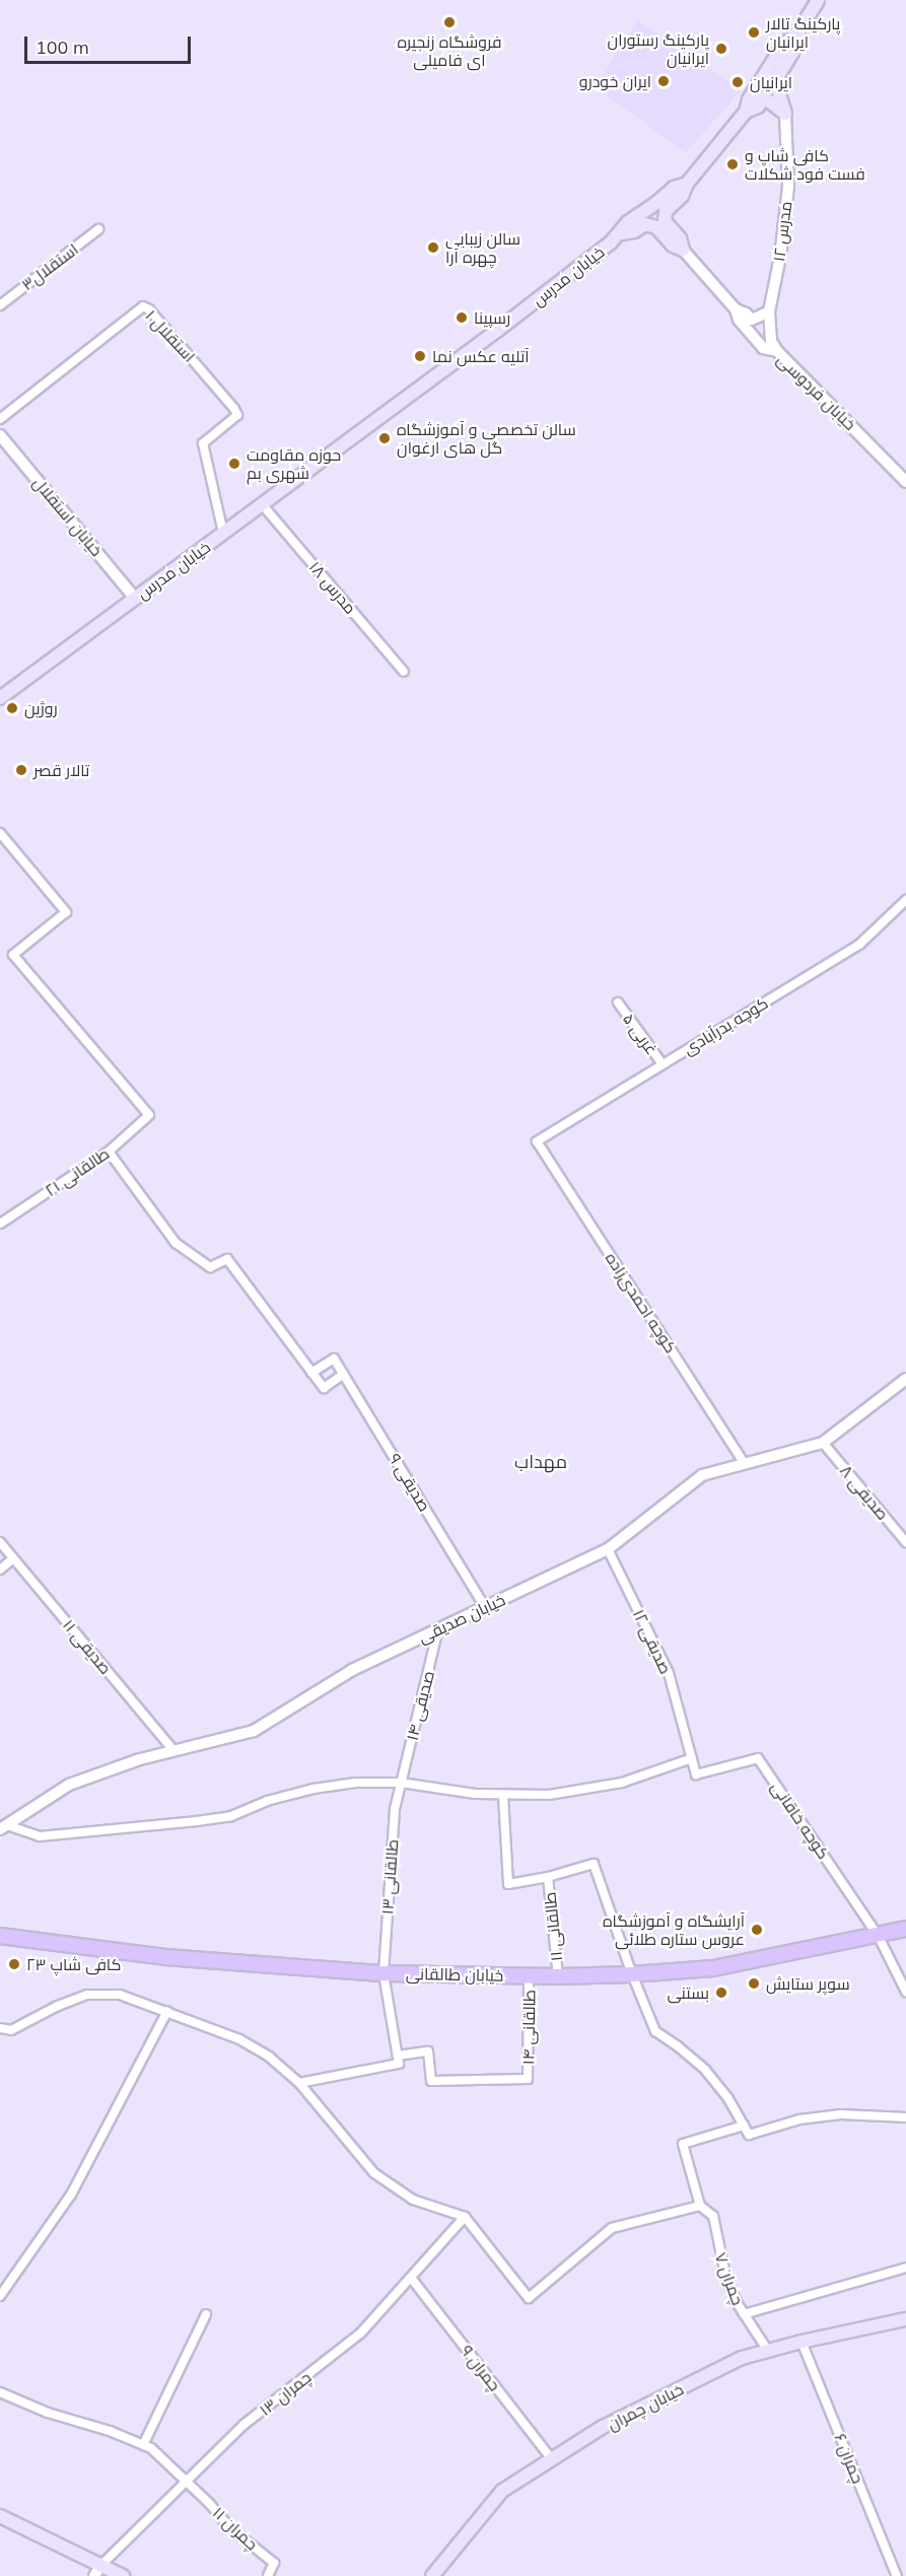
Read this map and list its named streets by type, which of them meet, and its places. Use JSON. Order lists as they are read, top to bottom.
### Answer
{
  "streets": {
    "main road": ["خیابان مدرس", "خیابان طالقانی", "خیابان چمران"],
    "street": [
      "مدرس ۱۲",
      "استقلال۳",
      "استقلال ۱",
      "خیابان فردوسی",
      "خیابان استقلال",
      "مدرس ۱۸",
      "کوچه بدرآبادی",
      "۵ غربی",
      "طالقانی ۲۱",
      "کوچه احمدی‌زاده",
      "صدیقی ۹",
      "صدیقی ۸",
      "خیابان صدیقی",
      "صدیقی ۱۲",
      "صدیقی ۱۱",
      "صدیقی ۱۴",
      "کوچه خاقانی",
      "طالقانی ۱۳",
      "طالقانی ۱۱",
      "طالقانی ۱۴",
      "چمران ۷",
      "چمران ۹",
      "چمران ۱۳",
      "چمران ۶",
      "چمران ۱۱"
    ]
  },
  "crossings": [
    ["مدرس ۱۲", "خیابان فردوسی"],
    ["خیابان مدرس", "استقلال ۱"],
    ["خیابان مدرس", "خیابان استقلال"],
    ["خیابان مدرس", "مدرس ۱۸"],
    ["کوچه بدرآبادی", "۵ غربی"],
    ["کوچه بدرآبادی", "کوچه احمدی‌زاده"],
    ["کوچه احمدی‌زاده", "خیابان صدیقی"],
    ["صدیقی ۹", "خیابان صدیقی"],
    ["صدیقی ۸", "خیابان صدیقی"],
    ["خیابان صدیقی", "صدیقی ۱۲"],
    ["خیابان صدیقی", "صدیقی ۱۱"],
    ["خیابان صدیقی", "صدیقی ۱۴"],
    ["صدیقی ۱۲", "کوچه خاقانی"],
    ["صدیقی ۱۴", "طالقانی ۱۳"],
    ["کوچه خاقانی", "خیابان طالقانی"],
    ["طالقانی ۱۳", "خیابان طالقانی"],
    ["طالقانی ۱۳", "طالقانی ۱۴"],
    ["طالقانی ۱۱", "خیابان طالقانی"],
    ["خیابان طالقانی", "طالقانی ۱۴"],
    ["چمران ۷", "خیابان چمران"],
    ["چمران ۹", "چمران ۱۳"],
    ["چمران ۹", "خیابان چمران"],
    ["چمران ۱۳", "چمران ۱۱"],
    ["خیابان چمران", "چمران ۶"]
  ],
  "districts": ["مهداب"],
  "places": [
    "فروشگاه زنجیره ای فامیلی",
    "پارکینگ تالار ایرانیان",
    "پارکینگ رستوران ایرانیان",
    "ایران خودرو",
    "ایرانیان",
    "کافی شاپ و فست فود شکلات",
    "سالن زیبایی چهره آرا",
    "رسپینا",
    "آتلیه عکس نما",
    "سالن تخصصی و آموزشگاه گل های ارغوان",
    "حوزه مقاومت شهری بم",
    "روژین",
    "تالار قصر",
    "آرایشگاه و آموزشگاه عروس ستاره طلائی",
    "کافی شاپ ۲۳",
    "سوپر ستایش",
    "بستنی"
  ],
  "scale_bar": "100 m"
}
